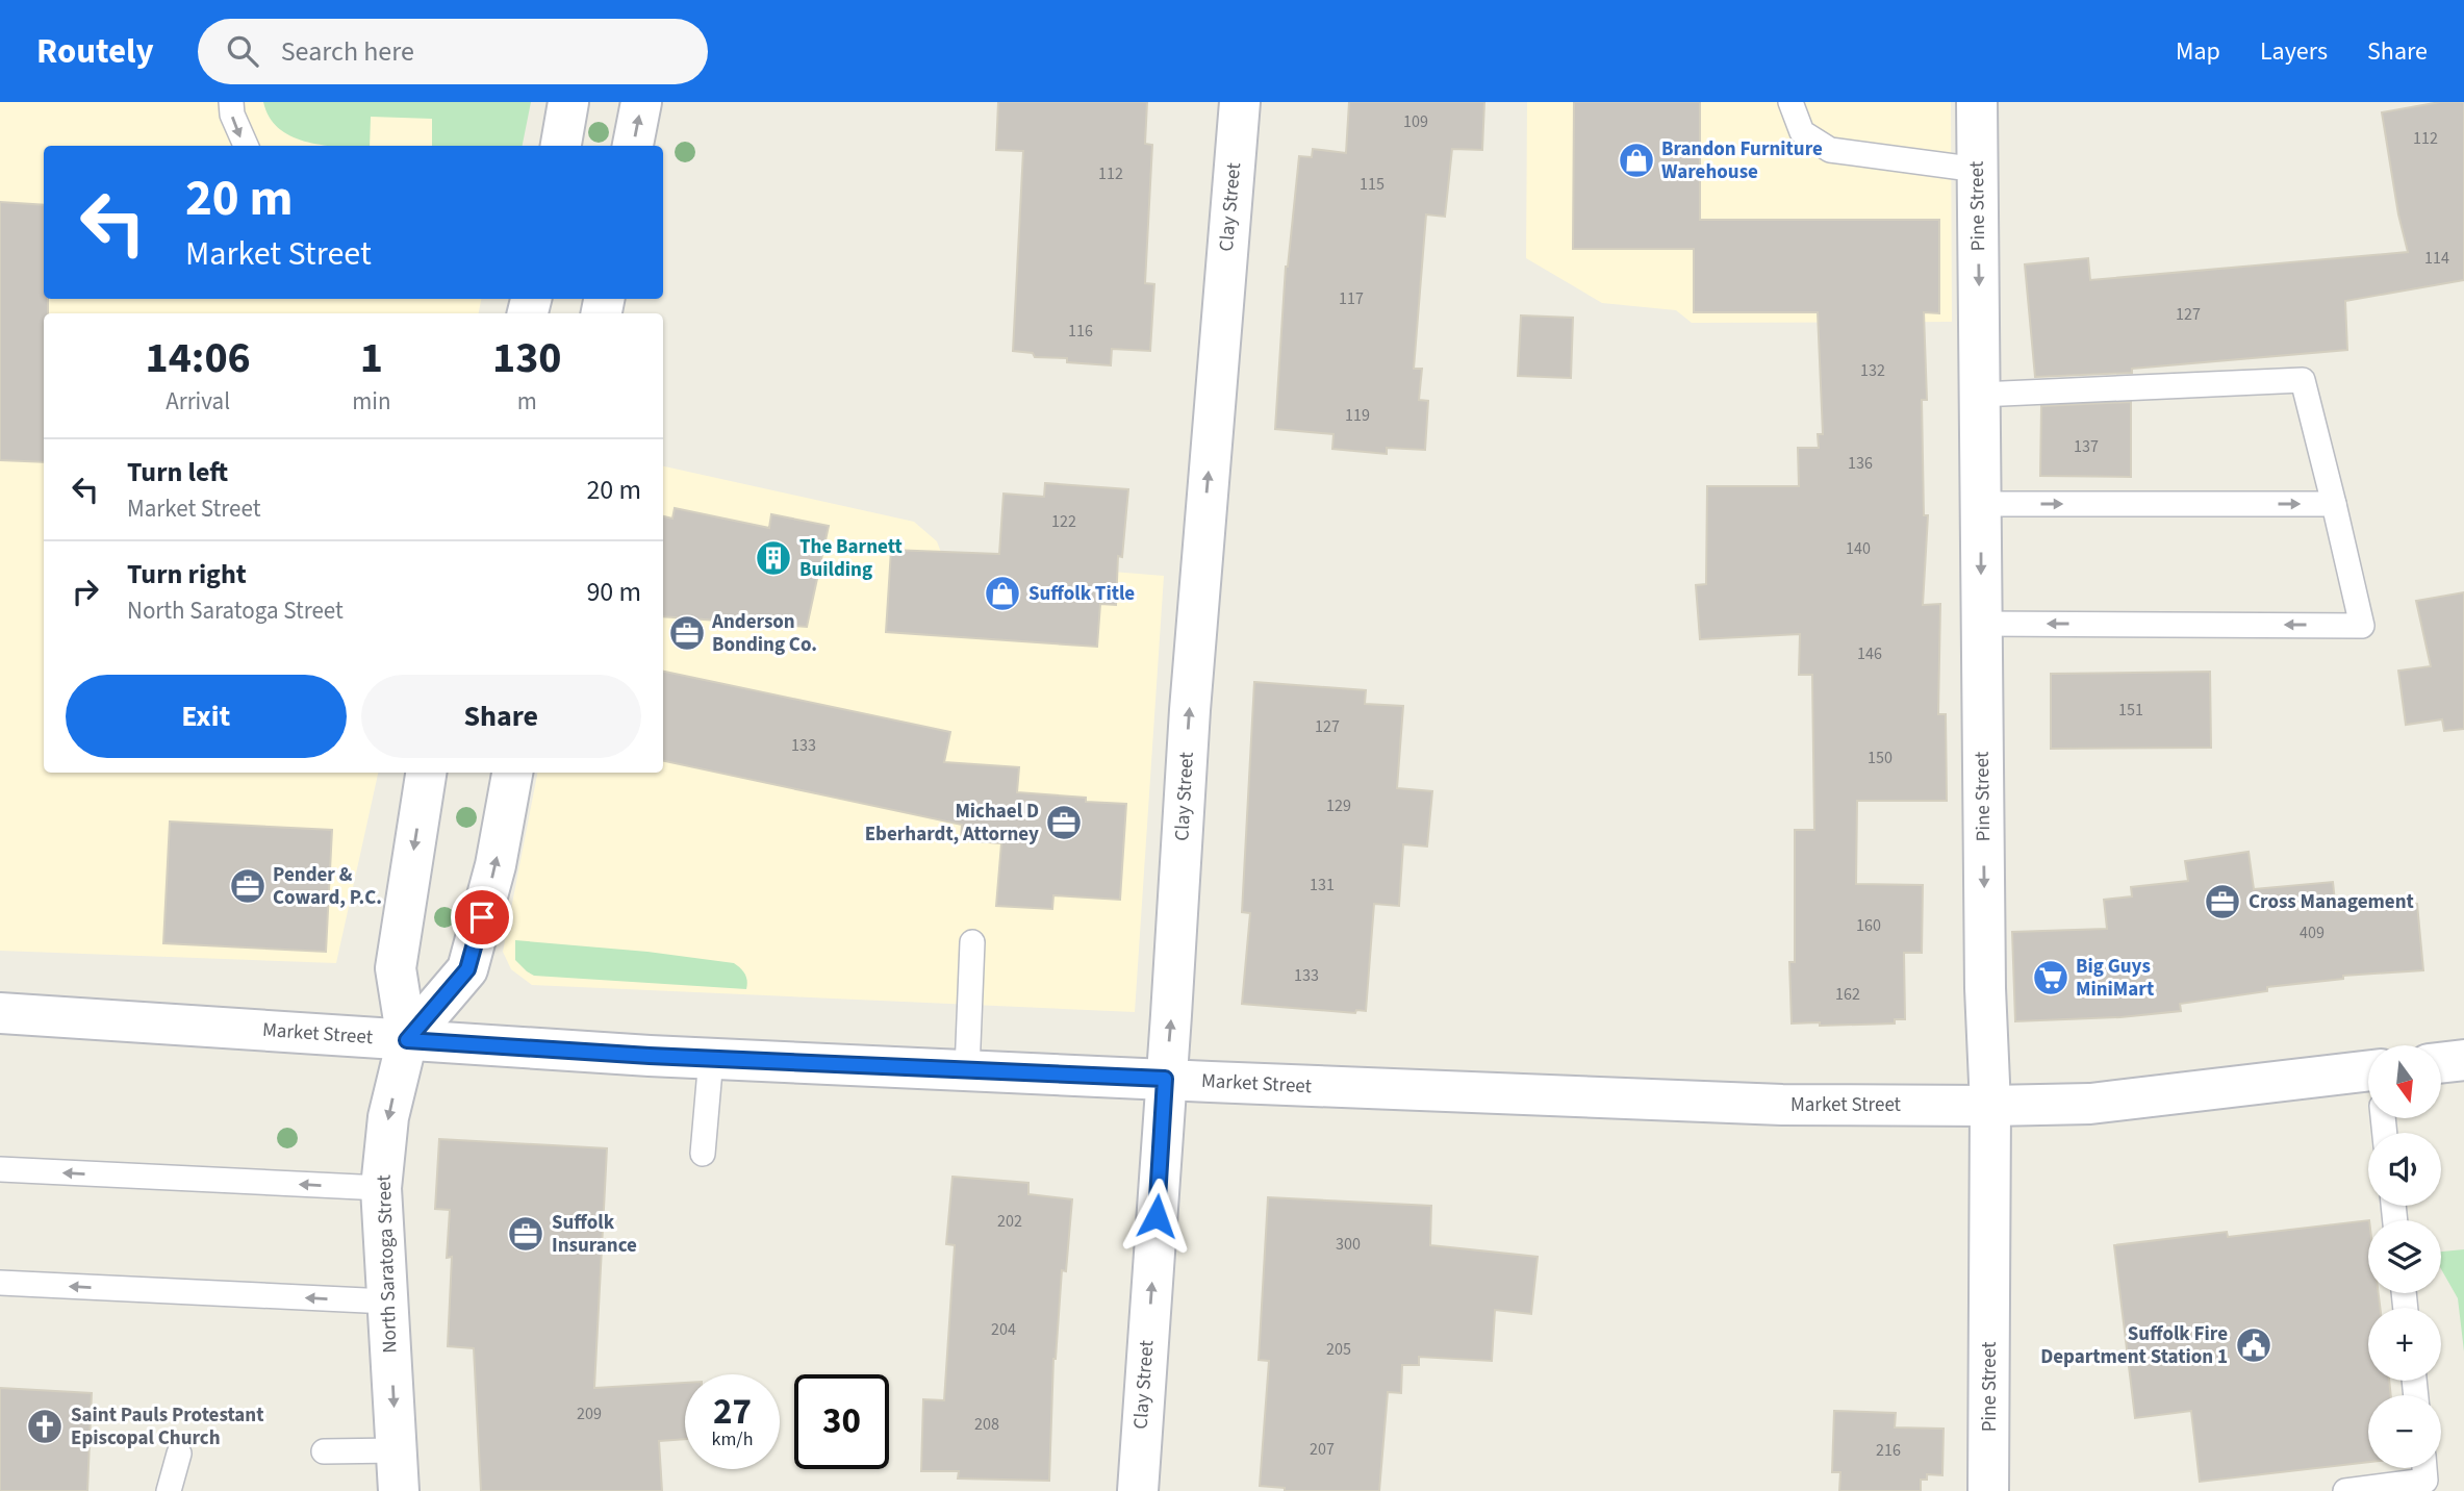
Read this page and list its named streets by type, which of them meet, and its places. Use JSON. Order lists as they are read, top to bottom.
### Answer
{
  "streets": {
    "street": [
      "Pine Street",
      "Clay Street",
      "Market Street",
      "North Saratoga Street"
    ]
  },
  "crossings": [
    ["Pine Street", "Market Street"],
    ["Clay Street", "Market Street"],
    ["Market Street", "North Saratoga Street"]
  ],
  "one_way": ["Pine Street", "Clay Street"],
  "places": {
    "shop": ["Brandon Furniture Warehouse", "Suffolk Title"],
    "building": ["The Barnett Building"],
    "office": [
      "Anderson Bonding Co.",
      "Michael D Eberhardt, Attorney",
      "Pender & Coward, P.C.",
      "Cross Management",
      "Suffolk Insurance"
    ],
    "supermarket": ["Big Guys MiniMart"],
    "public building": ["Suffolk Fire Department Station 1"],
    "church": ["Saint Pauls Protestant Episcopal Church"]
  },
  "house_numbers": [
    "109",
    "112",
    "112",
    "115",
    "114",
    "117",
    "127",
    "116",
    "132",
    "119",
    "137",
    "136",
    "122",
    "140",
    "146",
    "151",
    "127",
    "133",
    "150",
    "129",
    "131",
    "160",
    "409",
    "133",
    "162",
    "202",
    "300",
    "204",
    "205",
    "209",
    "208",
    "207",
    "216"
  ],
  "north": "bottom",
  "page": {
    "header": "Routely",
    "search": "Search here",
    "nav": ["Map", "Layers", "Share"],
    "turn": ["20 m", "Market Street"],
    "eta": [
      "14:06",
      "Arrival",
      "1",
      "min",
      "130",
      "m"
    ],
    "list": [
      {
        "name": "Turn left",
        "note": "Market Street",
        "value": "20 m"
      },
      {
        "name": "Turn right",
        "note": "North Saratoga Street",
        "value": "90 m"
      }
    ],
    "buttons": ["Exit", "Share"],
    "map_buttons": ["+", "−"],
    "speed": "27 km/h",
    "limit": "30"
  }
}
